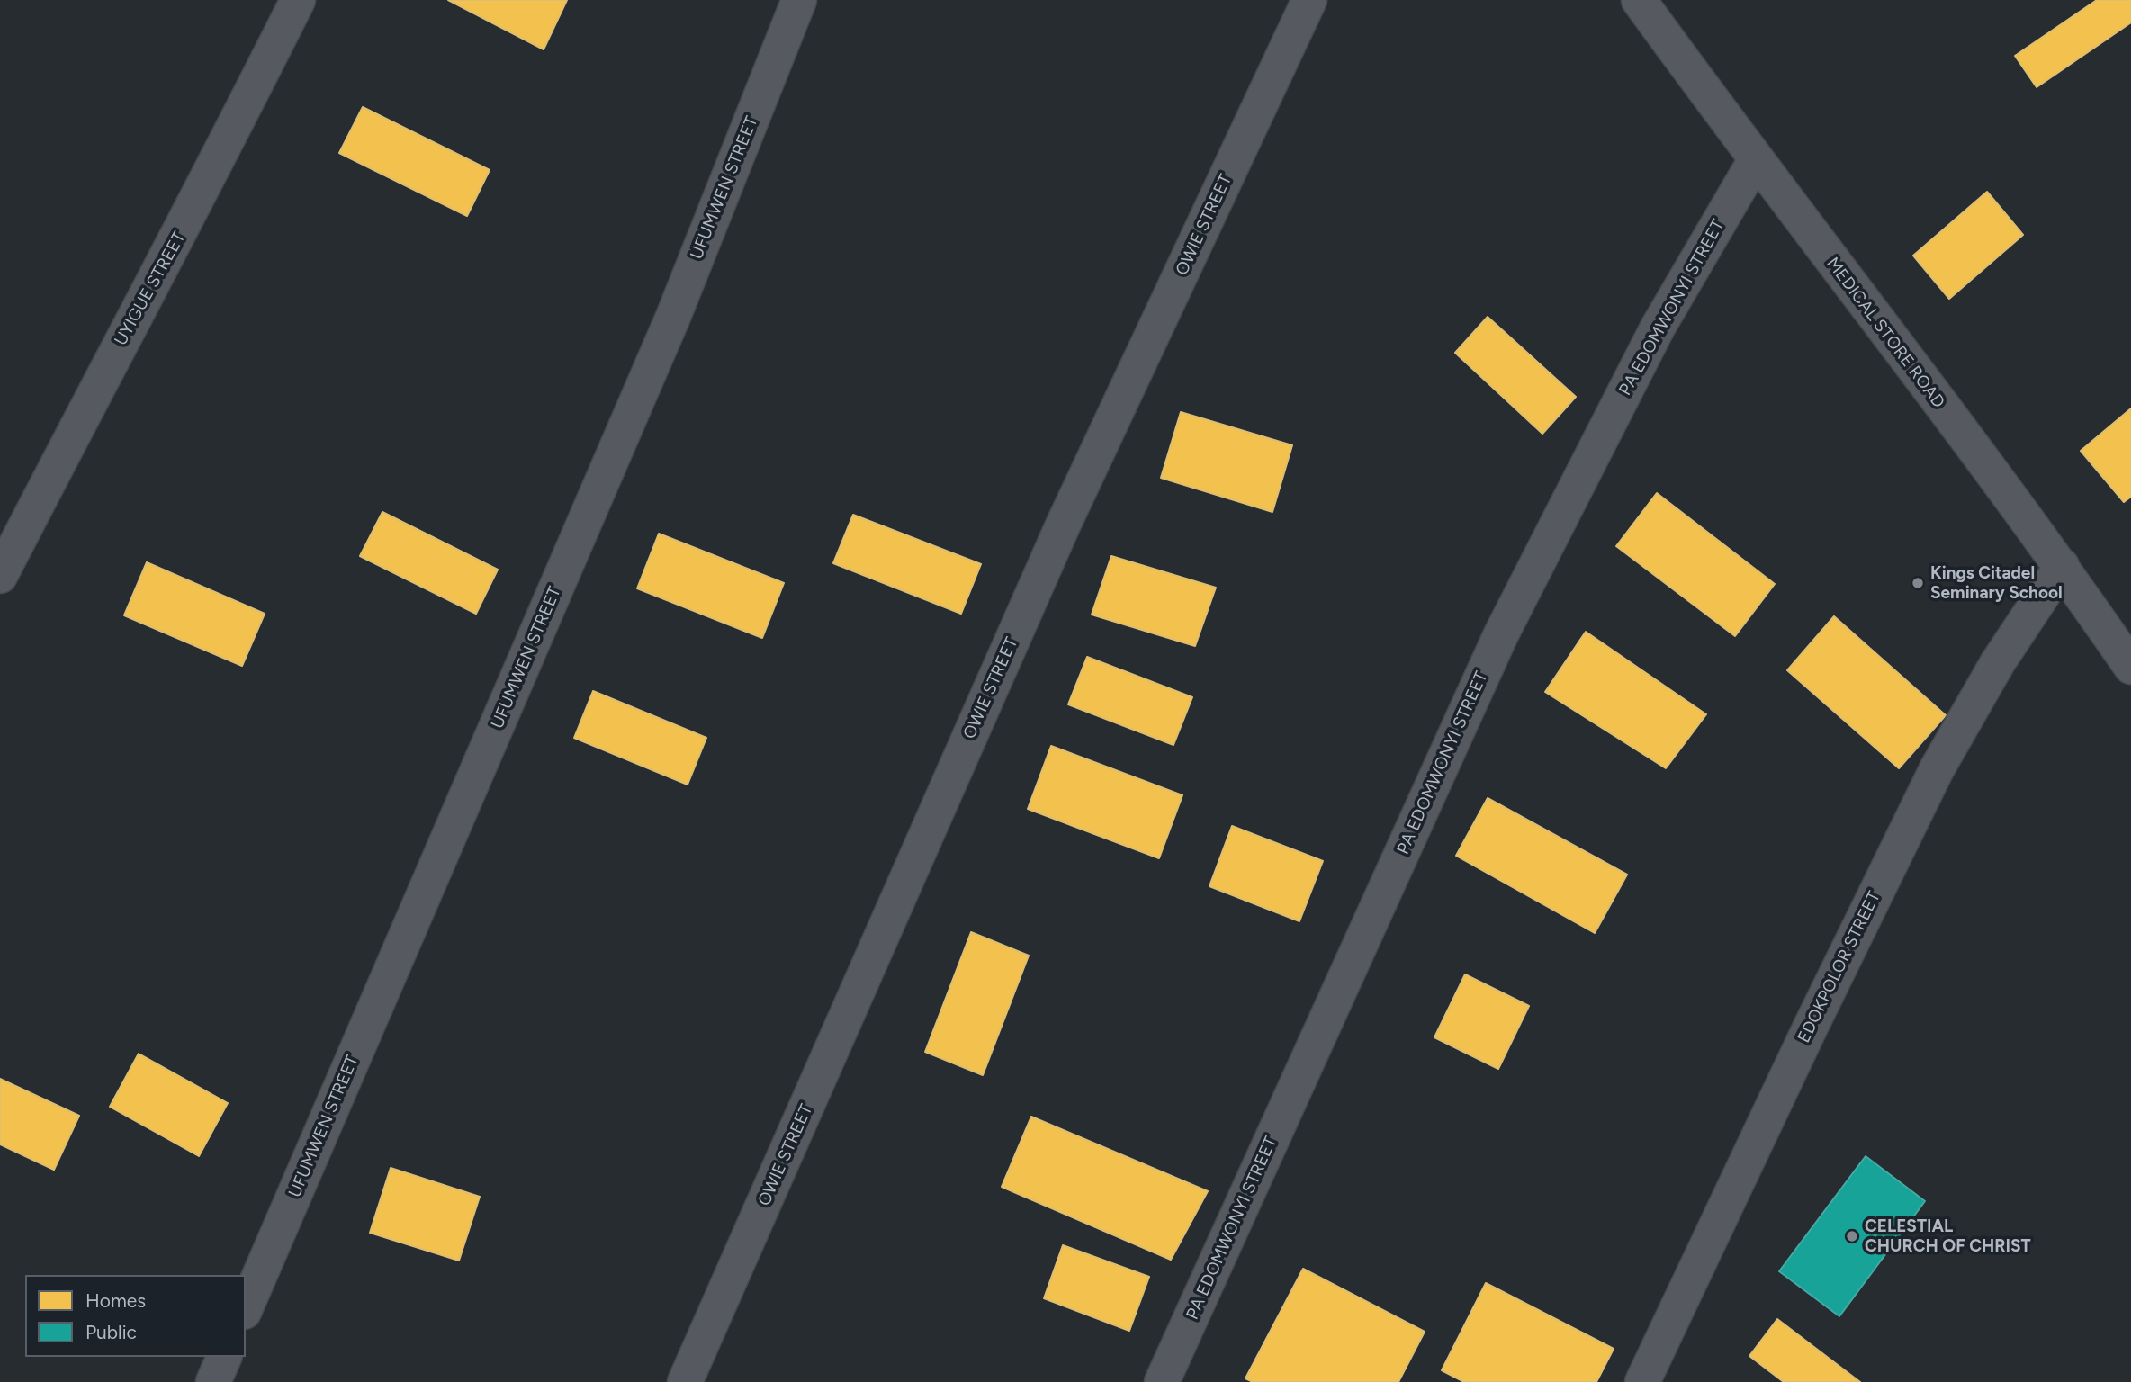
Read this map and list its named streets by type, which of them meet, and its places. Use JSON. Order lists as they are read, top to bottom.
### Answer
{
  "streets": {
    "street": [
      "UFUMWEN STREET",
      "OWIE STREET",
      "UYIGUE STREET",
      "PA EDOMWONYI STREET",
      "MEDICAL STORE ROAD",
      "EDOKPOLOR STREET"
    ]
  },
  "crossings": [
    ["PA EDOMWONYI STREET", "MEDICAL STORE ROAD"],
    ["MEDICAL STORE ROAD", "EDOKPOLOR STREET"]
  ],
  "places": ["Kings Citadel Seminary School", "CELESTIAL CHURCH OF CHRIST"],
  "legend": ["Homes", "Public"]
}
